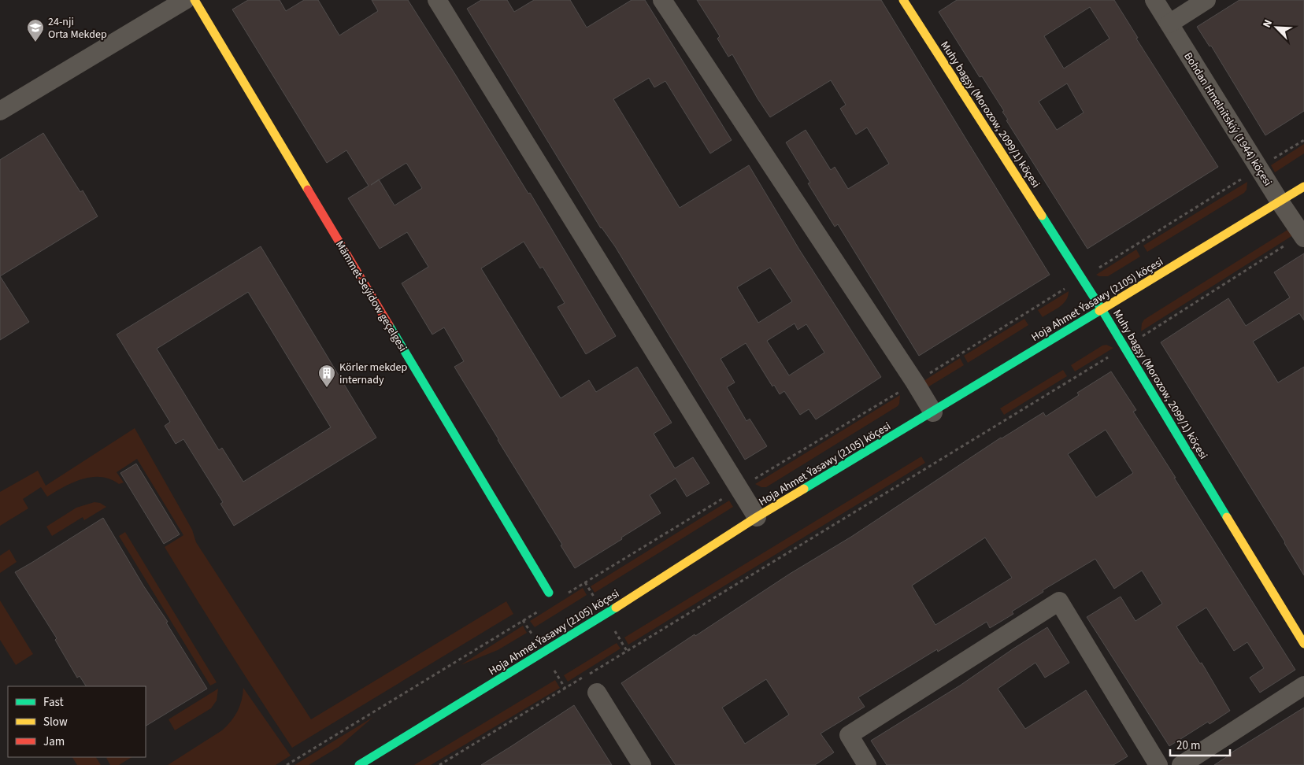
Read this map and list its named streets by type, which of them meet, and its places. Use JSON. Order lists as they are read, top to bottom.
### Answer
{
  "streets": {
    "street": [
      "Muhy bagşy (Morozow, 2099/1) köçesi",
      "Bohdan Hmelnitskiý (1944) köçesi",
      "Mämmet Seýidow geçelgesi",
      "Hoja Ahmet Ýasawy (2105) köçesi"
    ]
  },
  "crossings": [
    ["Muhy bagşy (Morozow, 2099/1) köçesi", "Hoja Ahmet Ýasawy (2105) köçesi"],
    ["Bohdan Hmelnitskiý (1944) köçesi", "Hoja Ahmet Ýasawy (2105) köçesi"]
  ],
  "places": {
    "school or university": ["24-nji Orta Mekdep"],
    "building": ["Körler mekdep internady"]
  },
  "legend": ["Fast", "Slow", "Jam"],
  "scale_bar": "20 m",
  "north": "top left"
}
